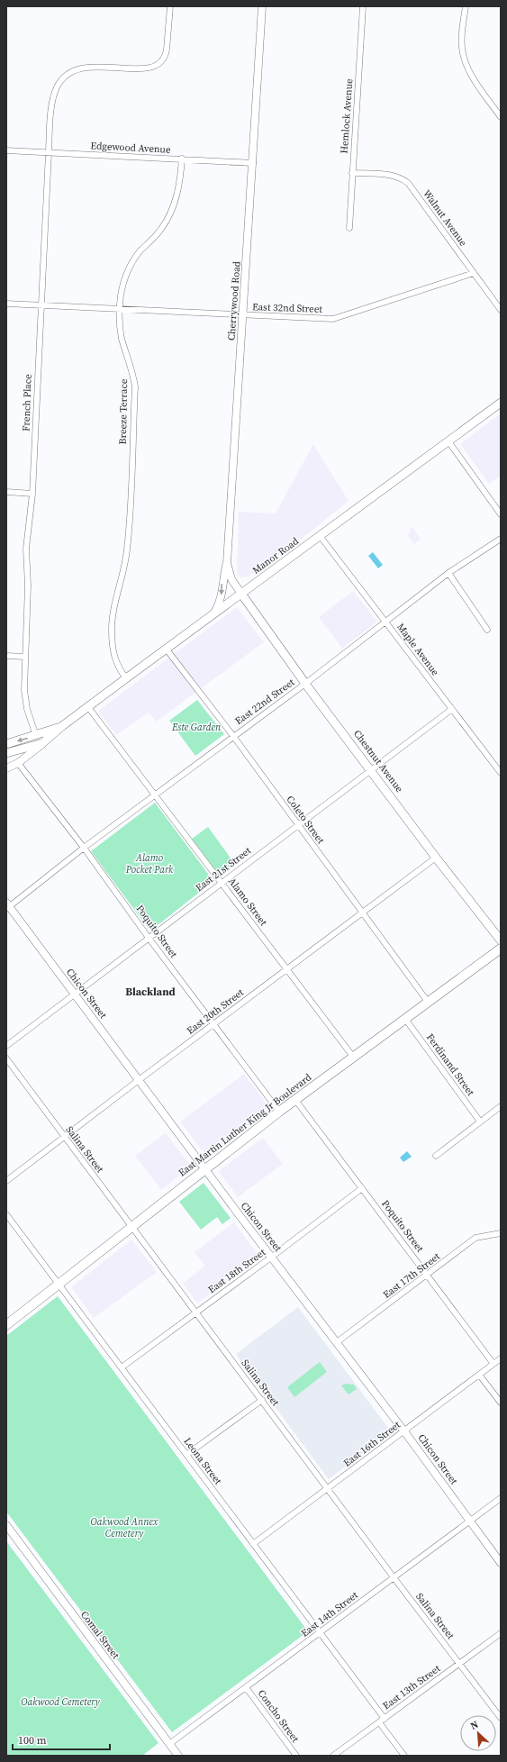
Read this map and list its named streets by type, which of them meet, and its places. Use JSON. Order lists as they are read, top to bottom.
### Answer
{
  "streets": {
    "main road": ["Manor Road", "Chestnut Avenue", "East Martin Luther King Jr Boulevard"],
    "street": [
      "Hemlock Avenue",
      "Edgewood Avenue",
      "Walnut Avenue",
      "Cherrywood Road",
      "East 32nd Street",
      "French Place",
      "Breeze Terrace",
      "Maple Avenue",
      "East 22nd Street",
      "Coleto Street",
      "East 21st Street",
      "Alamo Street",
      "Poquito Street",
      "Chicon Street",
      "East 20th Street",
      "Ferdinand Street",
      "Salina Street",
      "East 18th Street",
      "East 17th Street",
      "East 16th Street",
      "Leona Street",
      "East 14th Street",
      "Comal Street",
      "East 13th Street",
      "Concho Street"
    ]
  },
  "crossings": [
    ["Hemlock Avenue", "Walnut Avenue"],
    ["Edgewood Avenue", "Cherrywood Road"],
    ["Edgewood Avenue", "French Place"],
    ["Edgewood Avenue", "Breeze Terrace"],
    ["Walnut Avenue", "East 32nd Street"],
    ["Cherrywood Road", "East 32nd Street"],
    ["Cherrywood Road", "Manor Road"],
    ["Cherrywood Road", "Chestnut Avenue"],
    ["East 32nd Street", "French Place"],
    ["East 32nd Street", "Breeze Terrace"],
    ["Breeze Terrace", "Manor Road"],
    ["Manor Road", "Maple Avenue"],
    ["Manor Road", "Chestnut Avenue"],
    ["Manor Road", "Coleto Street"],
    ["Manor Road", "Alamo Street"],
    ["Maple Avenue", "East 22nd Street"],
    ["Maple Avenue", "East 21st Street"],
    ["East 22nd Street", "Chestnut Avenue"],
    ["East 22nd Street", "Coleto Street"],
    ["East 22nd Street", "Alamo Street"],
    ["East 22nd Street", "Poquito Street"],
    ["East 22nd Street", "Chicon Street"],
    ["Chestnut Avenue", "East 21st Street"],
    ["Chestnut Avenue", "East 20th Street"],
    ["Coleto Street", "East 21st Street"],
    ["Coleto Street", "East 20th Street"],
    ["Coleto Street", "East Martin Luther King Jr Boulevard"],
    ["East 21st Street", "Alamo Street"],
    ["East 21st Street", "Poquito Street"],
    ["East 21st Street", "Chicon Street"],
    ["Alamo Street", "East 20th Street"],
    ["Alamo Street", "East Martin Luther King Jr Boulevard"],
    ["Poquito Street", "East 20th Street"],
    ["Poquito Street", "East Martin Luther King Jr Boulevard"],
    ["Poquito Street", "East 18th Street"],
    ["Poquito Street", "East 17th Street"],
    ["Poquito Street", "East 16th Street"],
    ["Chicon Street", "East 20th Street"],
    ["Chicon Street", "East Martin Luther King Jr Boulevard"],
    ["Chicon Street", "East 18th Street"],
    ["Chicon Street", "East 17th Street"],
    ["Chicon Street", "East 16th Street"],
    ["Chicon Street", "East 14th Street"],
    ["East 20th Street", "Salina Street"],
    ["Ferdinand Street", "East Martin Luther King Jr Boulevard"],
    ["East Martin Luther King Jr Boulevard", "Salina Street"],
    ["East Martin Luther King Jr Boulevard", "Leona Street"],
    ["Salina Street", "East 18th Street"],
    ["Salina Street", "East 16th Street"],
    ["Salina Street", "East 14th Street"],
    ["Salina Street", "East 13th Street"],
    ["East 18th Street", "Leona Street"],
    ["East 16th Street", "Leona Street"],
    ["Leona Street", "East 14th Street"],
    ["Leona Street", "East 13th Street"],
    ["East 14th Street", "Comal Street"],
    ["East 14th Street", "Concho Street"]
  ],
  "districts": ["Blackland"],
  "parks": [
    "Este Garden",
    "Alamo Pocket Park",
    "Oakwood Annex Cemetery",
    "Oakwood Cemetery"
  ],
  "scale_bar": "100 m",
  "north": "top left"
}
